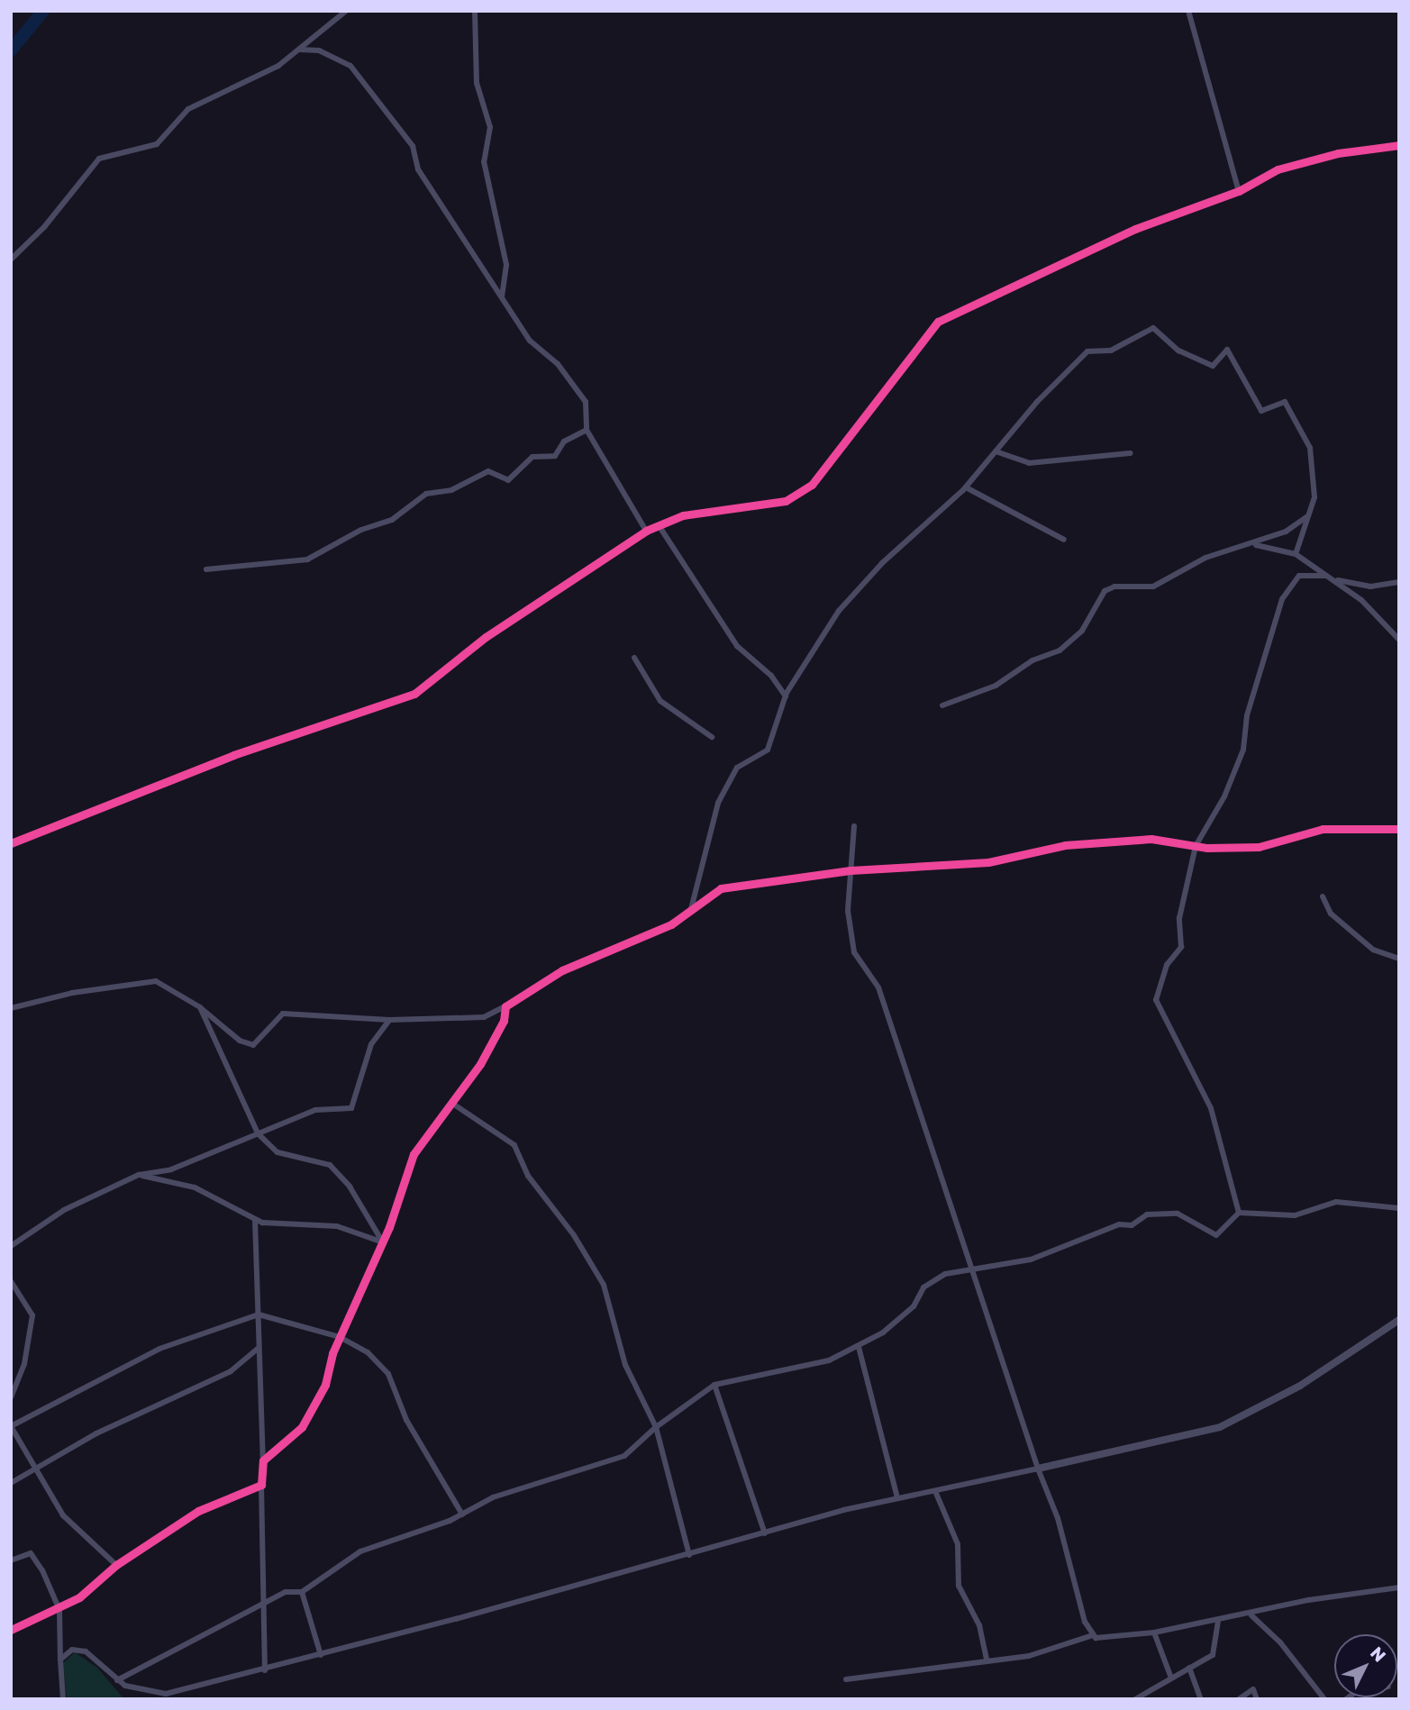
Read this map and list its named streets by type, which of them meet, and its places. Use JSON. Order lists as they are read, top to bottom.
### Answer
{
  "north": "top right"
}
